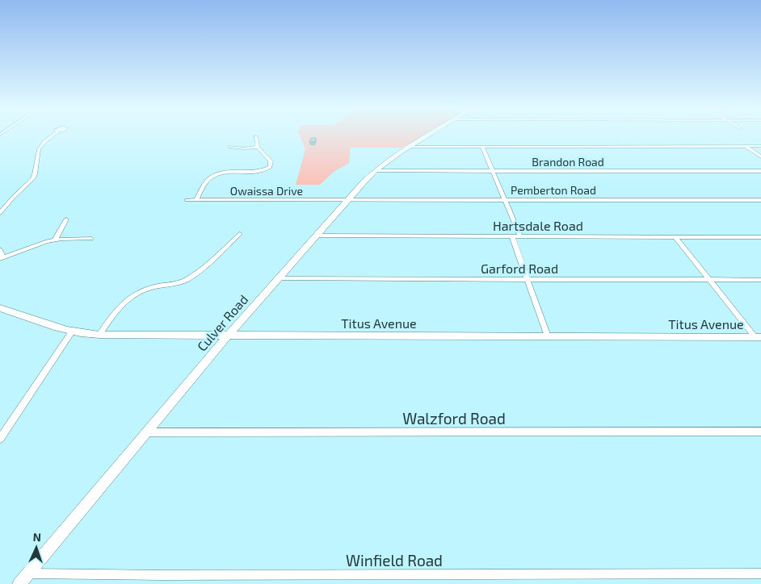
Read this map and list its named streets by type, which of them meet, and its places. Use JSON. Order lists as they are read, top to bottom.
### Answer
{
  "streets": {
    "main road": ["Culver Road", "Titus Avenue"],
    "street": [
      "Brandon Road",
      "Pemberton Road",
      "Owaissa Drive",
      "Hartsdale Road",
      "Garford Road",
      "Walzford Road",
      "Winfield Road"
    ]
  },
  "crossings": [
    ["Brandon Road", "Culver Road"],
    ["Pemberton Road", "Owaissa Drive"],
    ["Pemberton Road", "Culver Road"],
    ["Owaissa Drive", "Culver Road"],
    ["Hartsdale Road", "Culver Road"],
    ["Garford Road", "Culver Road"],
    ["Culver Road", "Titus Avenue"],
    ["Culver Road", "Walzford Road"],
    ["Culver Road", "Winfield Road"]
  ],
  "north": "top"
}
